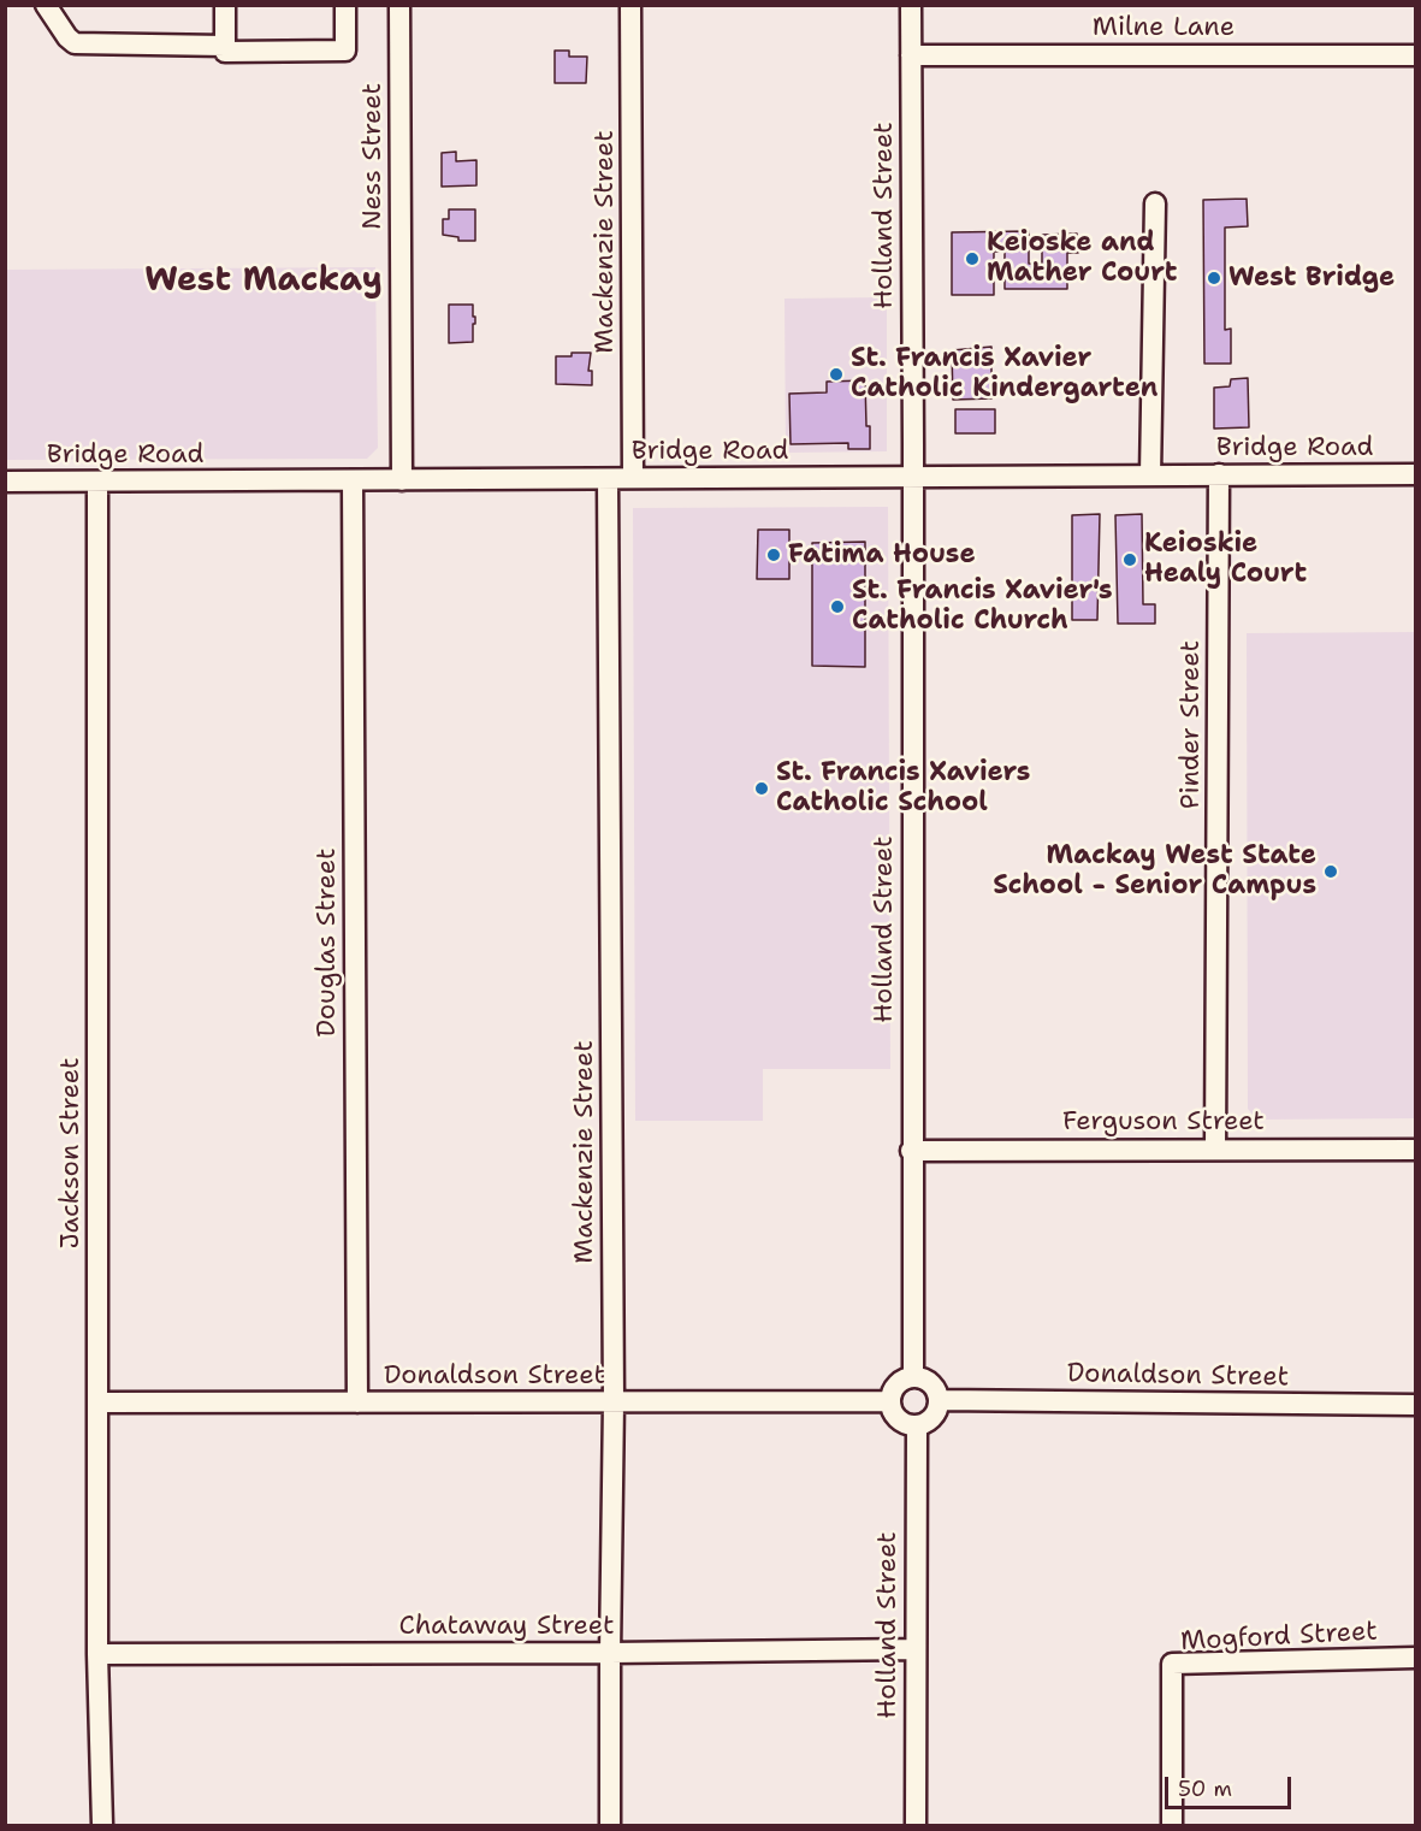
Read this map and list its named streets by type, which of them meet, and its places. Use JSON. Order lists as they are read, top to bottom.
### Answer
{
  "streets": {
    "street": [
      "Milne Lane",
      "Ness Street",
      "Holland Street",
      "Mackenzie Street",
      "Bridge Road",
      "Pinder Street",
      "Douglas Street",
      "Ferguson Street",
      "Jackson Street",
      "Donaldson Street",
      "Chataway Street",
      "Mogford Street"
    ]
  },
  "crossings": [
    ["Milne Lane", "Holland Street"],
    ["Ness Street", "Bridge Road"],
    ["Holland Street", "Bridge Road"],
    ["Holland Street", "Ferguson Street"],
    ["Holland Street", "Donaldson Street"],
    ["Holland Street", "Chataway Street"],
    ["Mackenzie Street", "Bridge Road"],
    ["Mackenzie Street", "Donaldson Street"],
    ["Mackenzie Street", "Chataway Street"],
    ["Bridge Road", "Pinder Street"],
    ["Bridge Road", "Douglas Street"],
    ["Bridge Road", "Jackson Street"],
    ["Pinder Street", "Ferguson Street"],
    ["Douglas Street", "Donaldson Street"],
    ["Jackson Street", "Donaldson Street"],
    ["Jackson Street", "Chataway Street"]
  ],
  "districts": ["West Mackay"],
  "places": [
    "Keioske and Mather Court",
    "West Bridge",
    "St. Francis Xavier Catholic Kindergarten",
    "Fatima House",
    "Keioskie Healy Court",
    "St. Francis Xavier's Catholic Church",
    "St. Francis Xaviers Catholic School",
    "Mackay West State School - Senior Campus"
  ],
  "scale_bar": "50 m"
}
